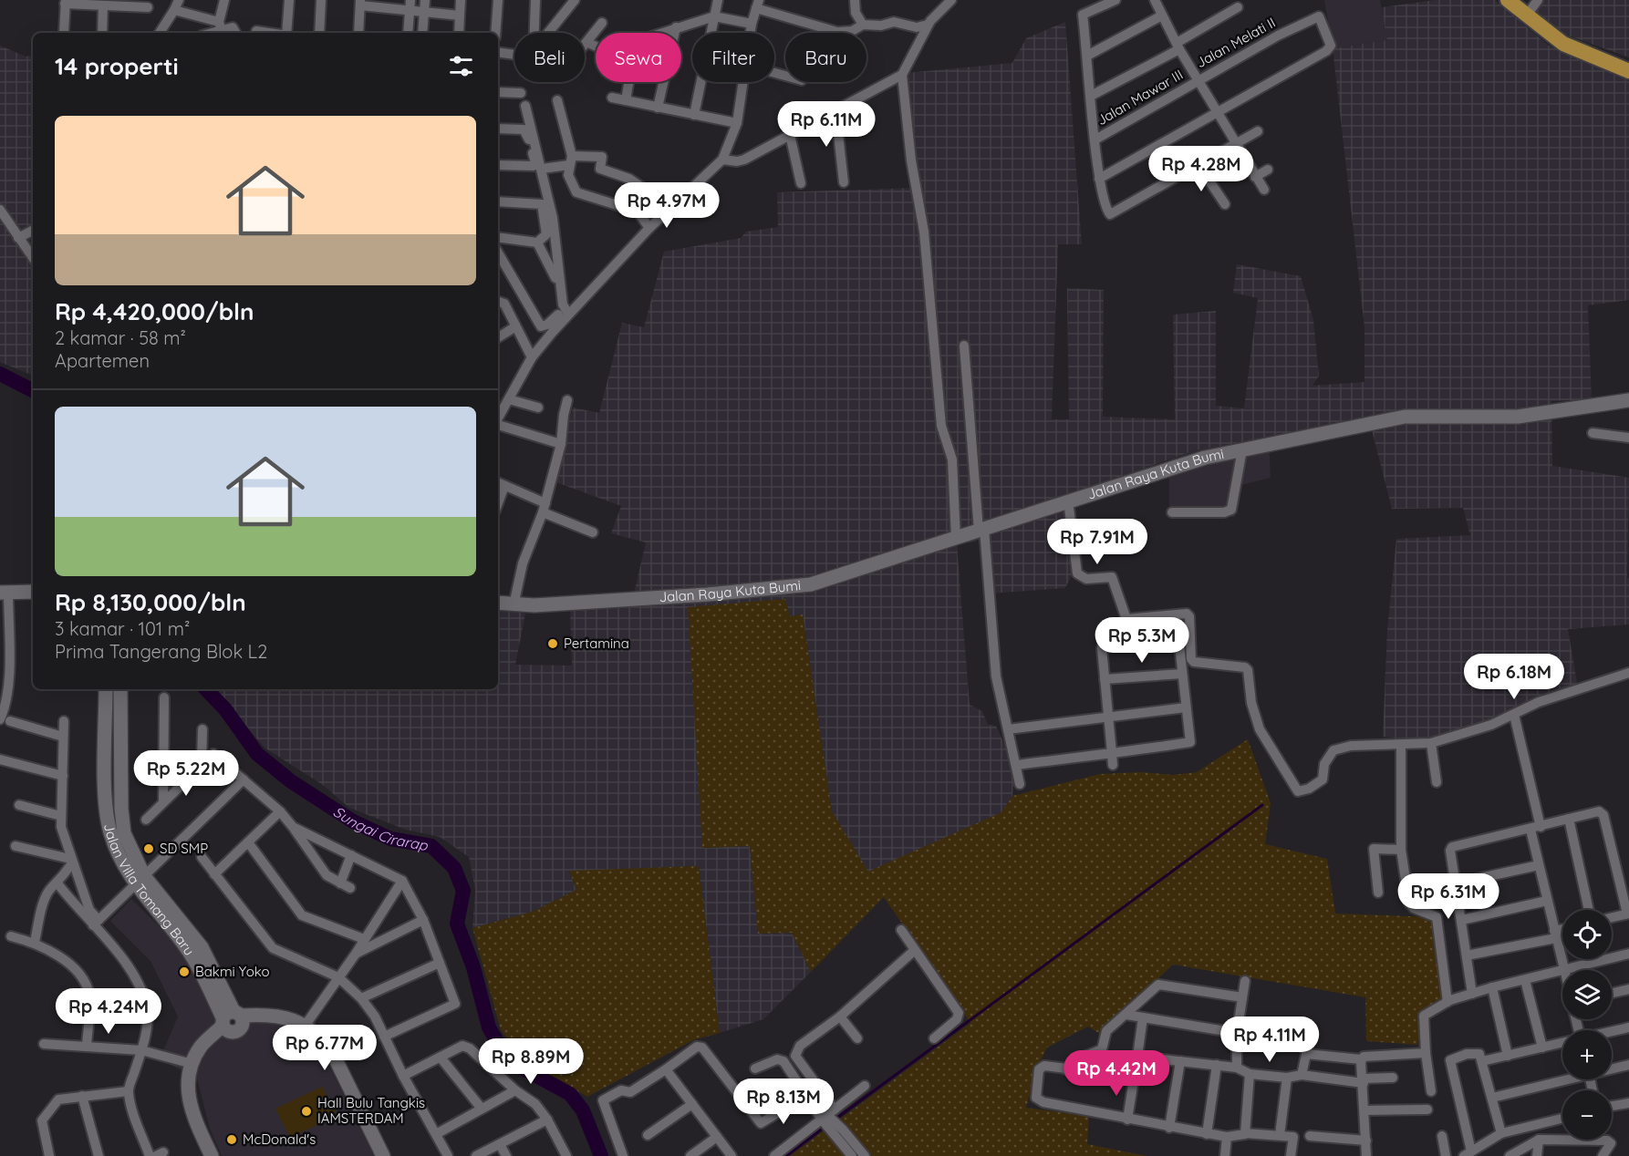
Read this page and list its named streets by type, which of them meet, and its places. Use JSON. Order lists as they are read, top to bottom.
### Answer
{
  "streets": {
    "street": [
      "Jalan Melati II",
      "Jalan Mawar III",
      "Jalan Raya Kuta Bumi",
      "Jalan Villa Tomang Baru"
    ]
  },
  "crossings": [
    ["Jalan Melati II", "Jalan Mawar III"]
  ],
  "water": ["Sungai Cirarap"],
  "places": [
    "Pertamina",
    "SD SMP",
    "Bakmi Yoko",
    "Hall Bulu Tangkis IAMSTERDAM",
    "McDonald's"
  ],
  "page": {
    "chip": [
      "Beli",
      "Sewa",
      "Filter",
      "Baru"
    ],
    "heading": "14 properti",
    "list": [
      {
        "name": "Rp 4,420,000/bln",
        "note": "2 kamar · 58 m² · Apartemen"
      },
      {
        "name": "Rp 8,130,000/bln",
        "note": "3 kamar · 101 m² · Prima Tangerang Blok L2"
      }
    ],
    "price": [
      "Rp 6.11M",
      "Rp 4.28M",
      "Rp 4.97M",
      "Rp 7.91M",
      "Rp 5.3M",
      "Rp 6.18M",
      "Rp 5.22M",
      "Rp 6.31M",
      "Rp 4.24M",
      "Rp 4.11M",
      "Rp 6.77M",
      "Rp 8.89M",
      "Rp 4.42M",
      "Rp 8.13M"
    ],
    "map_buttons": ["+", "−"]
  }
}
